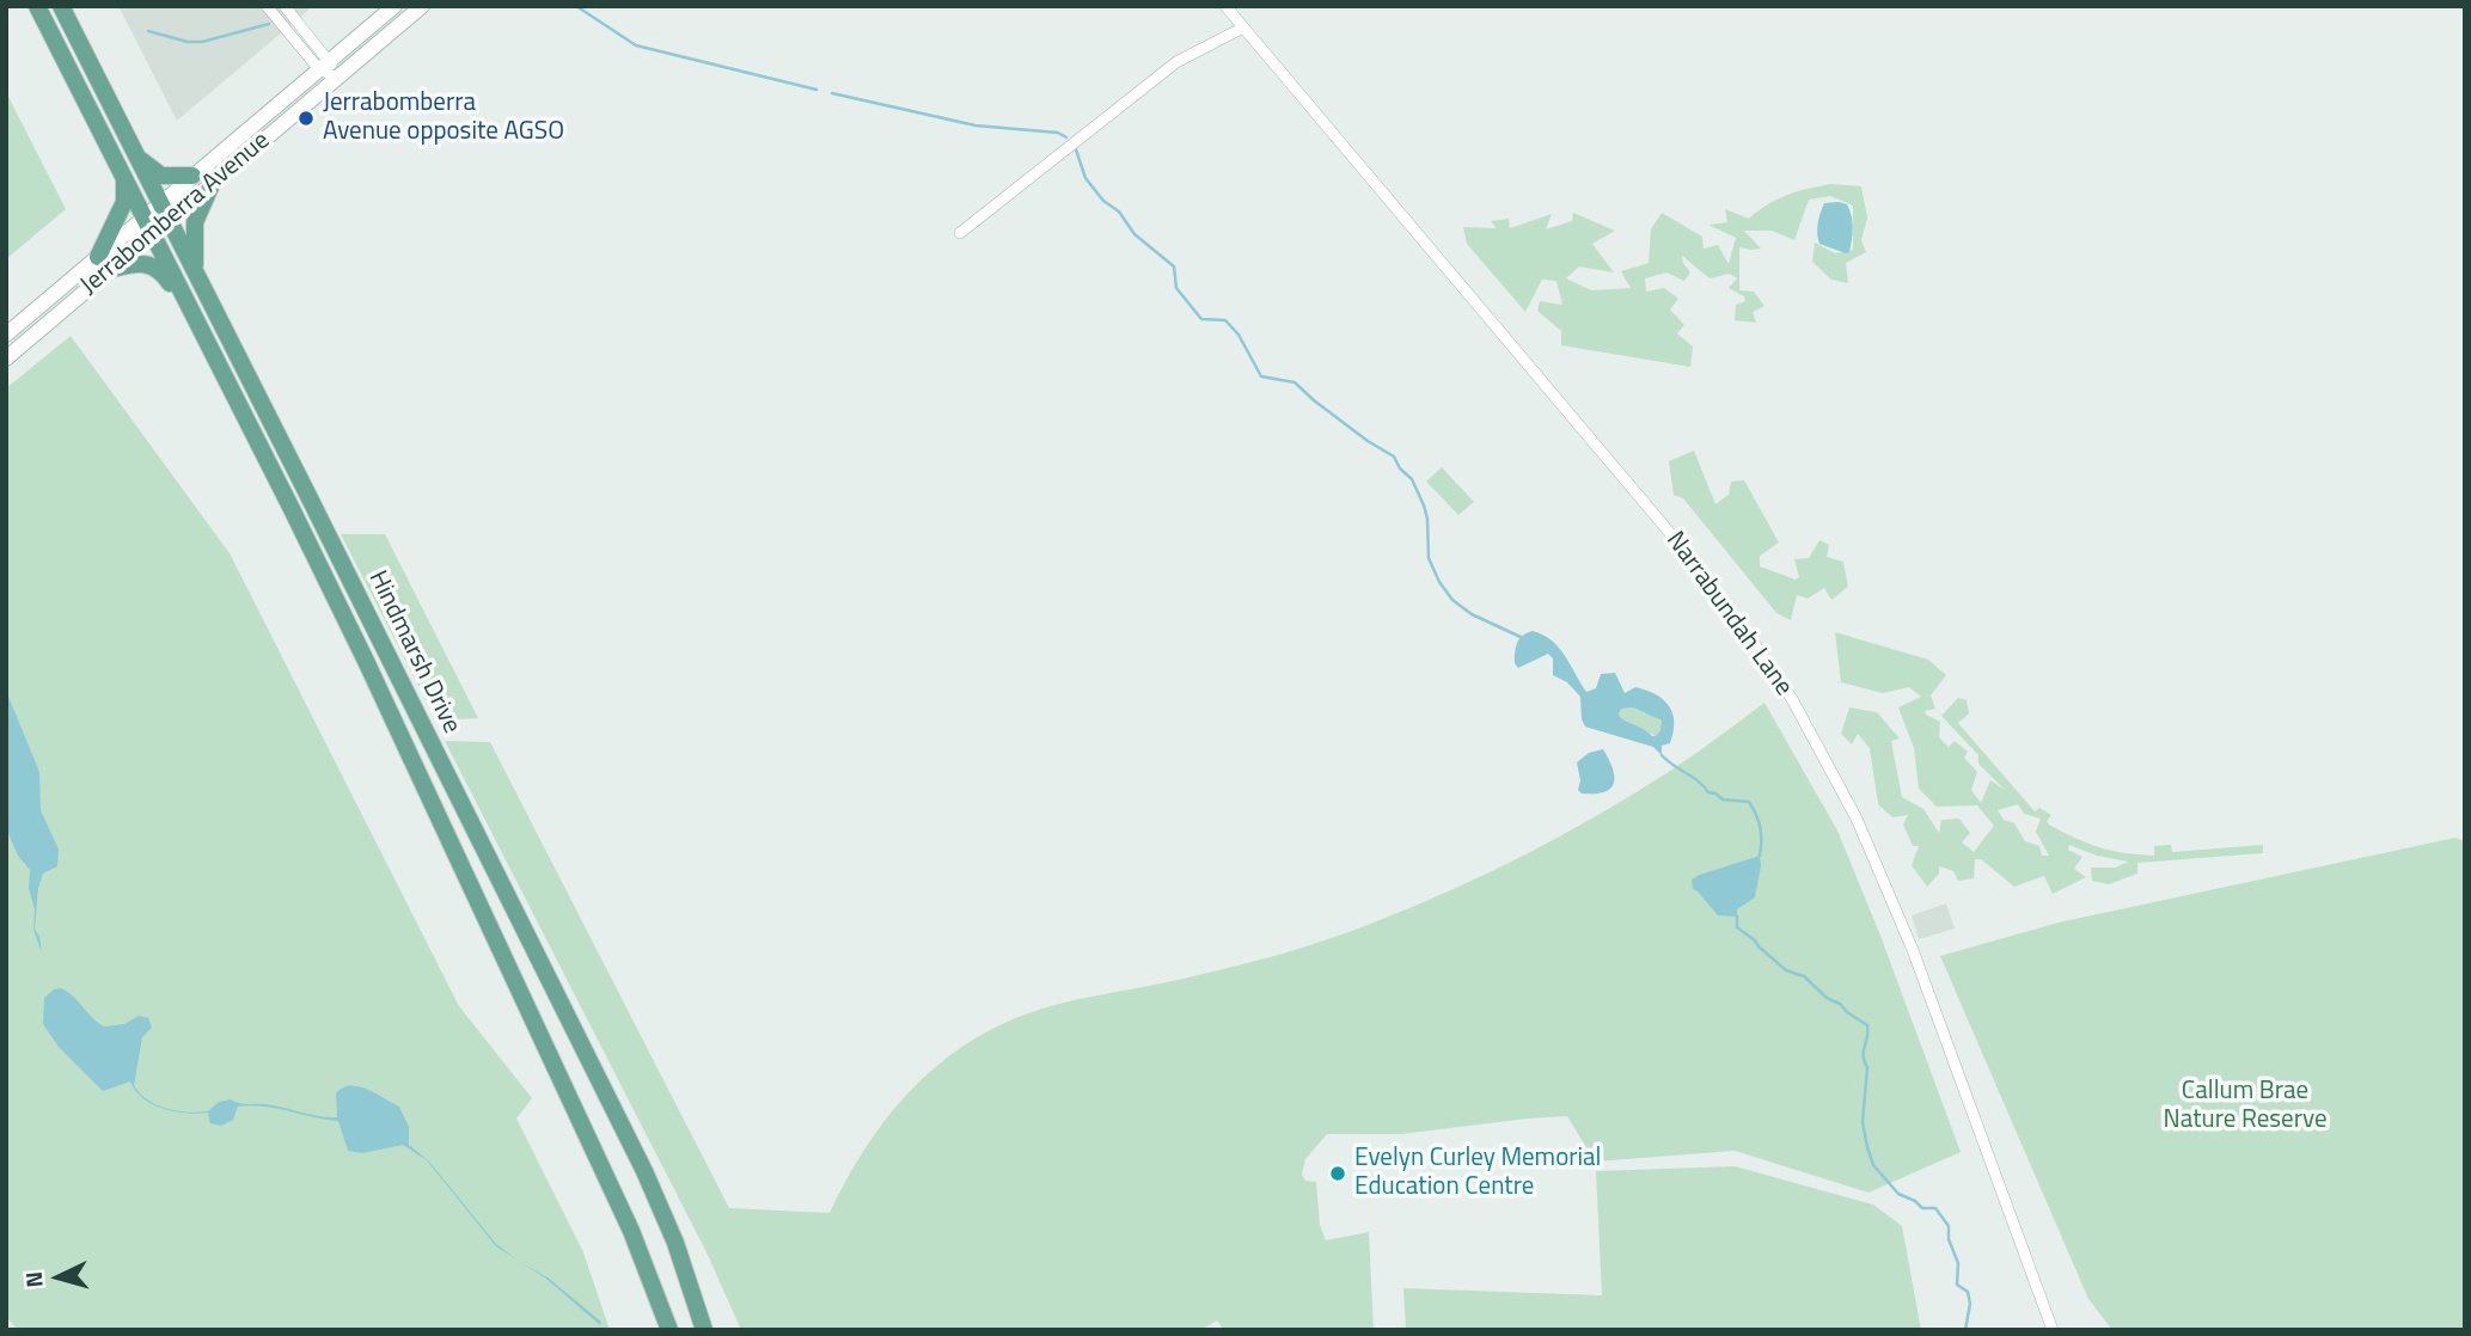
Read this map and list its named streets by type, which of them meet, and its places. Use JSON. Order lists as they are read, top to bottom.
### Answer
{
  "streets": {
    "main road": ["Hindmarsh Drive"],
    "street": ["Jerrabomberra Avenue", "Narrabundah Lane"]
  },
  "crossings": [
    ["Jerrabomberra Avenue", "Hindmarsh Drive"]
  ],
  "parks": ["Callum Brae Nature Reserve"],
  "places": ["Jerrabomberra Avenue opposite AGSO", "Evelyn Curley Memorial Education Centre"],
  "north": "left"
}
